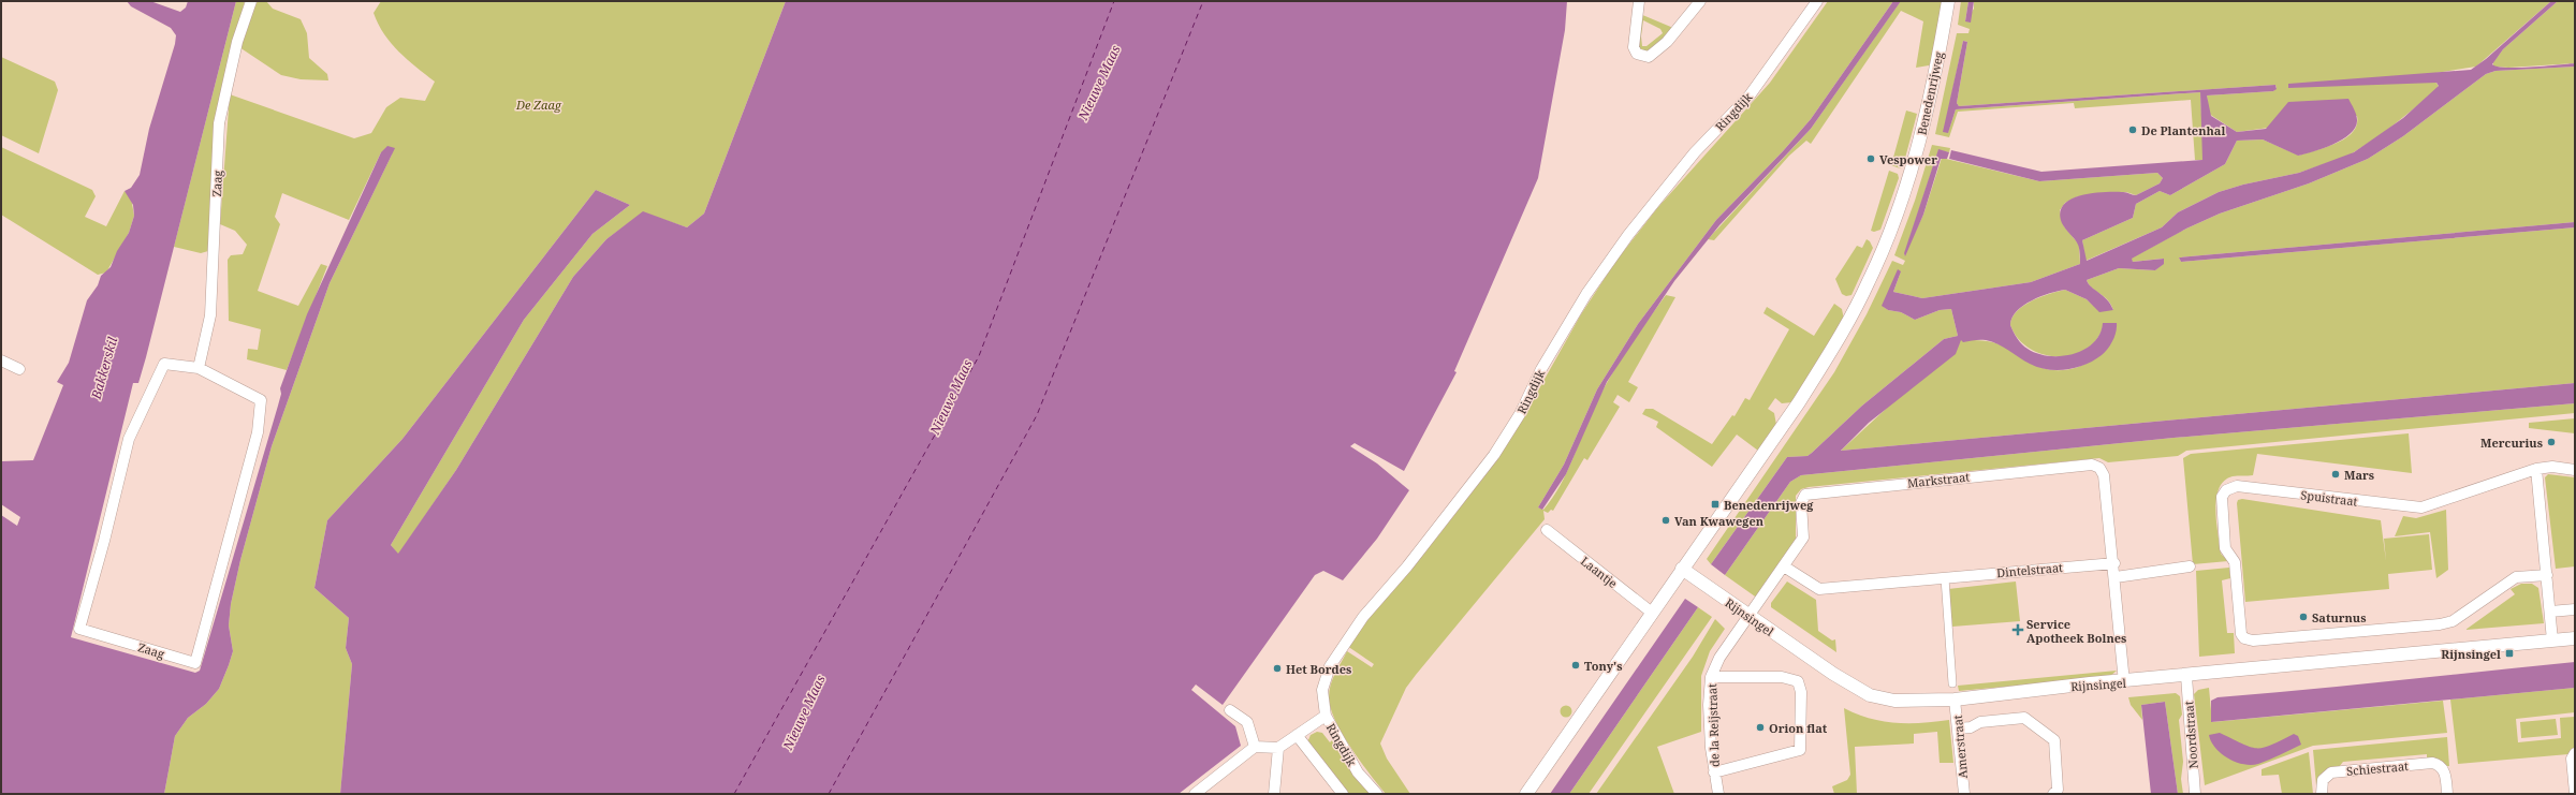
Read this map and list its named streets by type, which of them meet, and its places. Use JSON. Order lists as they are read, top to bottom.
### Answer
{
  "streets": {
    "street": [
      "Benedenrijweg",
      "Ringdijk",
      "Zaag",
      "Markstraat",
      "Spuistraat",
      "Dintelstraat",
      "Laantje",
      "Rijnsingel",
      "de la Reijstraat",
      "Noordstraat",
      "Amerstraat",
      "Schiestraat"
    ]
  },
  "crossings": [
    ["Benedenrijweg", "Laantje"],
    ["Benedenrijweg", "Rijnsingel"],
    ["Markstraat", "Dintelstraat"],
    ["Markstraat", "Rijnsingel"],
    ["Markstraat", "de la Reijstraat"],
    ["Rijnsingel", "de la Reijstraat"],
    ["Rijnsingel", "Noordstraat"],
    ["Rijnsingel", "Amerstraat"]
  ],
  "water": ["Nieuwe Maas", "Bakkerskil"],
  "parks": ["De Zaag"],
  "places": {
    "other": [
      "De Plantenhal",
      "Vespower",
      "Mercurius",
      "Mars",
      "Van Kwawegen",
      "Saturnus",
      "Tony's",
      "Het Bordes",
      "Orion flat"
    ],
    "transit": ["Benedenrijweg", "Rijnsingel"],
    "health": ["Service Apotheek Bolnes"]
  }
}
